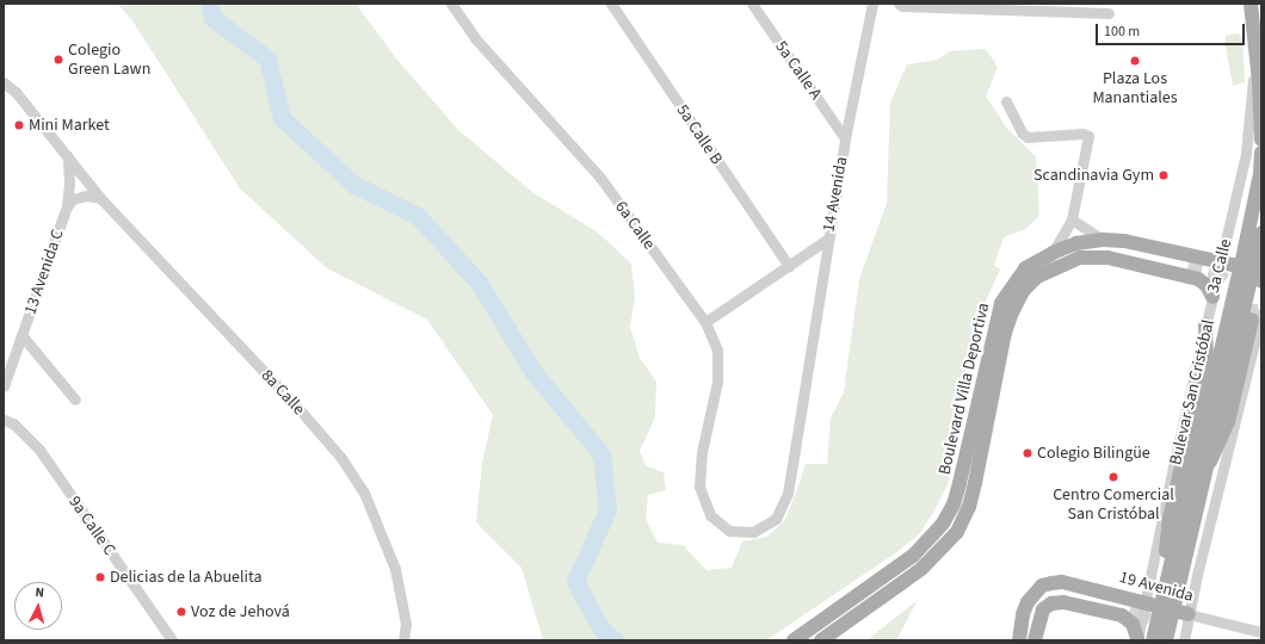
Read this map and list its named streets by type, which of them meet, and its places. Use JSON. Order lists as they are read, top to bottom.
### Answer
{
  "streets": {
    "main road": ["Boulevard Villa Deportiva", "Bulevar San Cristóbal", "19 Avenida"],
    "street": [
      "5a Calle A",
      "5a Calle B",
      "14 Avenida",
      "6a Calle",
      "3a Calle",
      "13 Avenida C",
      "8a Calle",
      "9a Calle C"
    ]
  },
  "crossings": [
    ["5a Calle A", "14 Avenida"],
    ["5a Calle B", "14 Avenida"],
    ["14 Avenida", "6a Calle"],
    ["3a Calle", "Boulevard Villa Deportiva"],
    ["3a Calle", "19 Avenida"],
    ["13 Avenida C", "8a Calle"]
  ],
  "places": [
    "Colegio Green Lawn",
    "Plaza Los Manantiales",
    "Mini Market",
    "Scandinavia Gym",
    "Colegio Bilingüe",
    "Centro Comercial San Cristóbal",
    "Delicias de la Abuelita",
    "Voz de Jehová"
  ],
  "scale_bar": "100 m",
  "north": "top"
}
